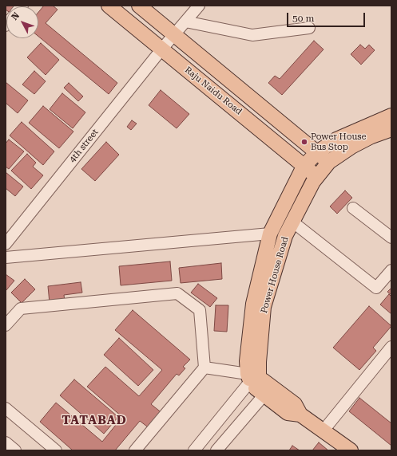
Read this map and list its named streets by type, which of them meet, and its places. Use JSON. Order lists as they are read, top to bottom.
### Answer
{
  "streets": {
    "main road": ["Raju Naidu Road", "Power House Road"],
    "street": ["4th street"]
  },
  "crossings": [
    ["Raju Naidu Road", "4th street"],
    ["Raju Naidu Road", "Power House Road"]
  ],
  "districts": ["TATABAD"],
  "places": ["Power House Bus Stop"],
  "scale_bar": "50 m",
  "north": "top left"
}
